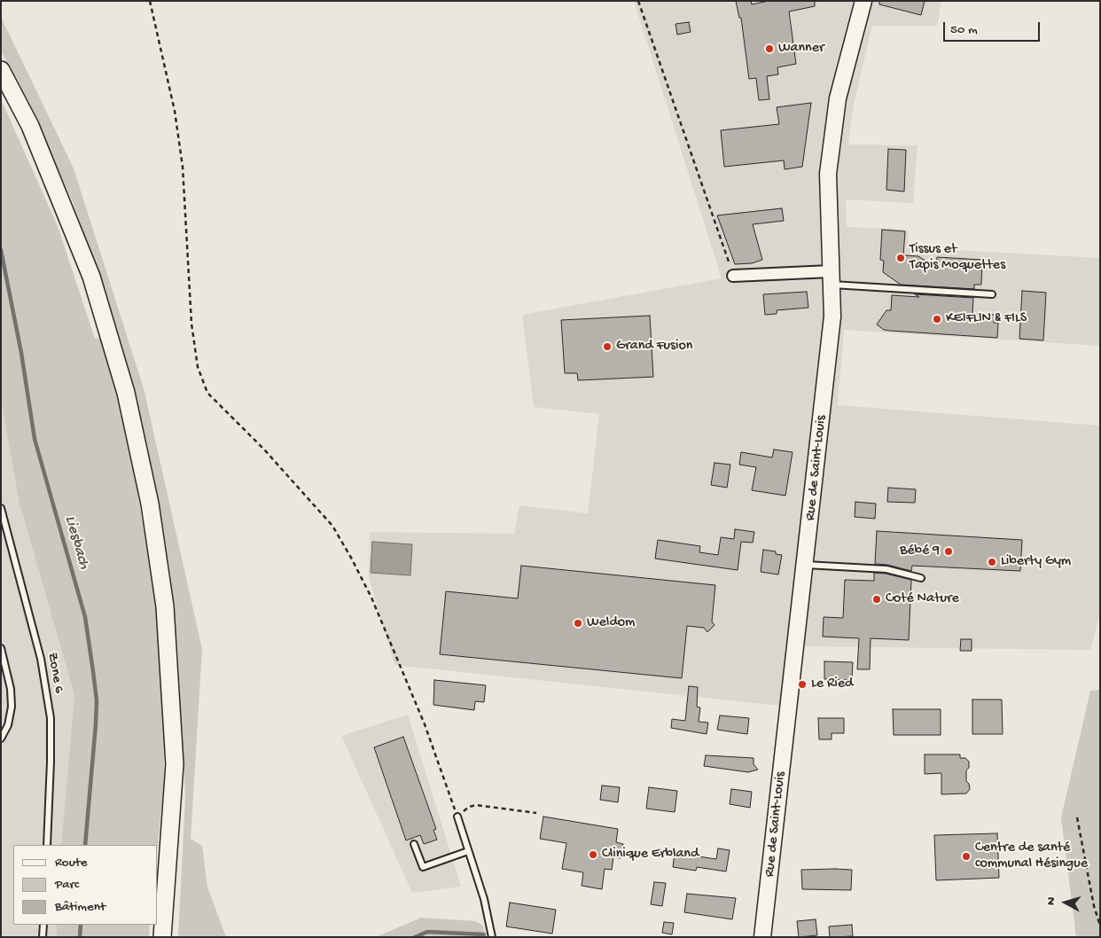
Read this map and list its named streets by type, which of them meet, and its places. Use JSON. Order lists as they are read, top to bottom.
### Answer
{
  "streets": {
    "main road": ["Rue de Saint-Louis"],
    "lane": ["Zone 6"]
  },
  "water": ["Liesbach"],
  "places": [
    "Wanner",
    "Tissus et Tapis Moquettes",
    "KEIFLIN & FILS",
    "Grand Fusion",
    "Bébé 9",
    "Liberty Gym",
    "Coté Nature",
    "Weldom",
    "Le Ried",
    "Clinique Erbland",
    "Centre de santé communal Hésingue"
  ],
  "legend": ["Route", "Parc", "Bâtiment"],
  "scale_bar": "50 m",
  "north": "left"
}
